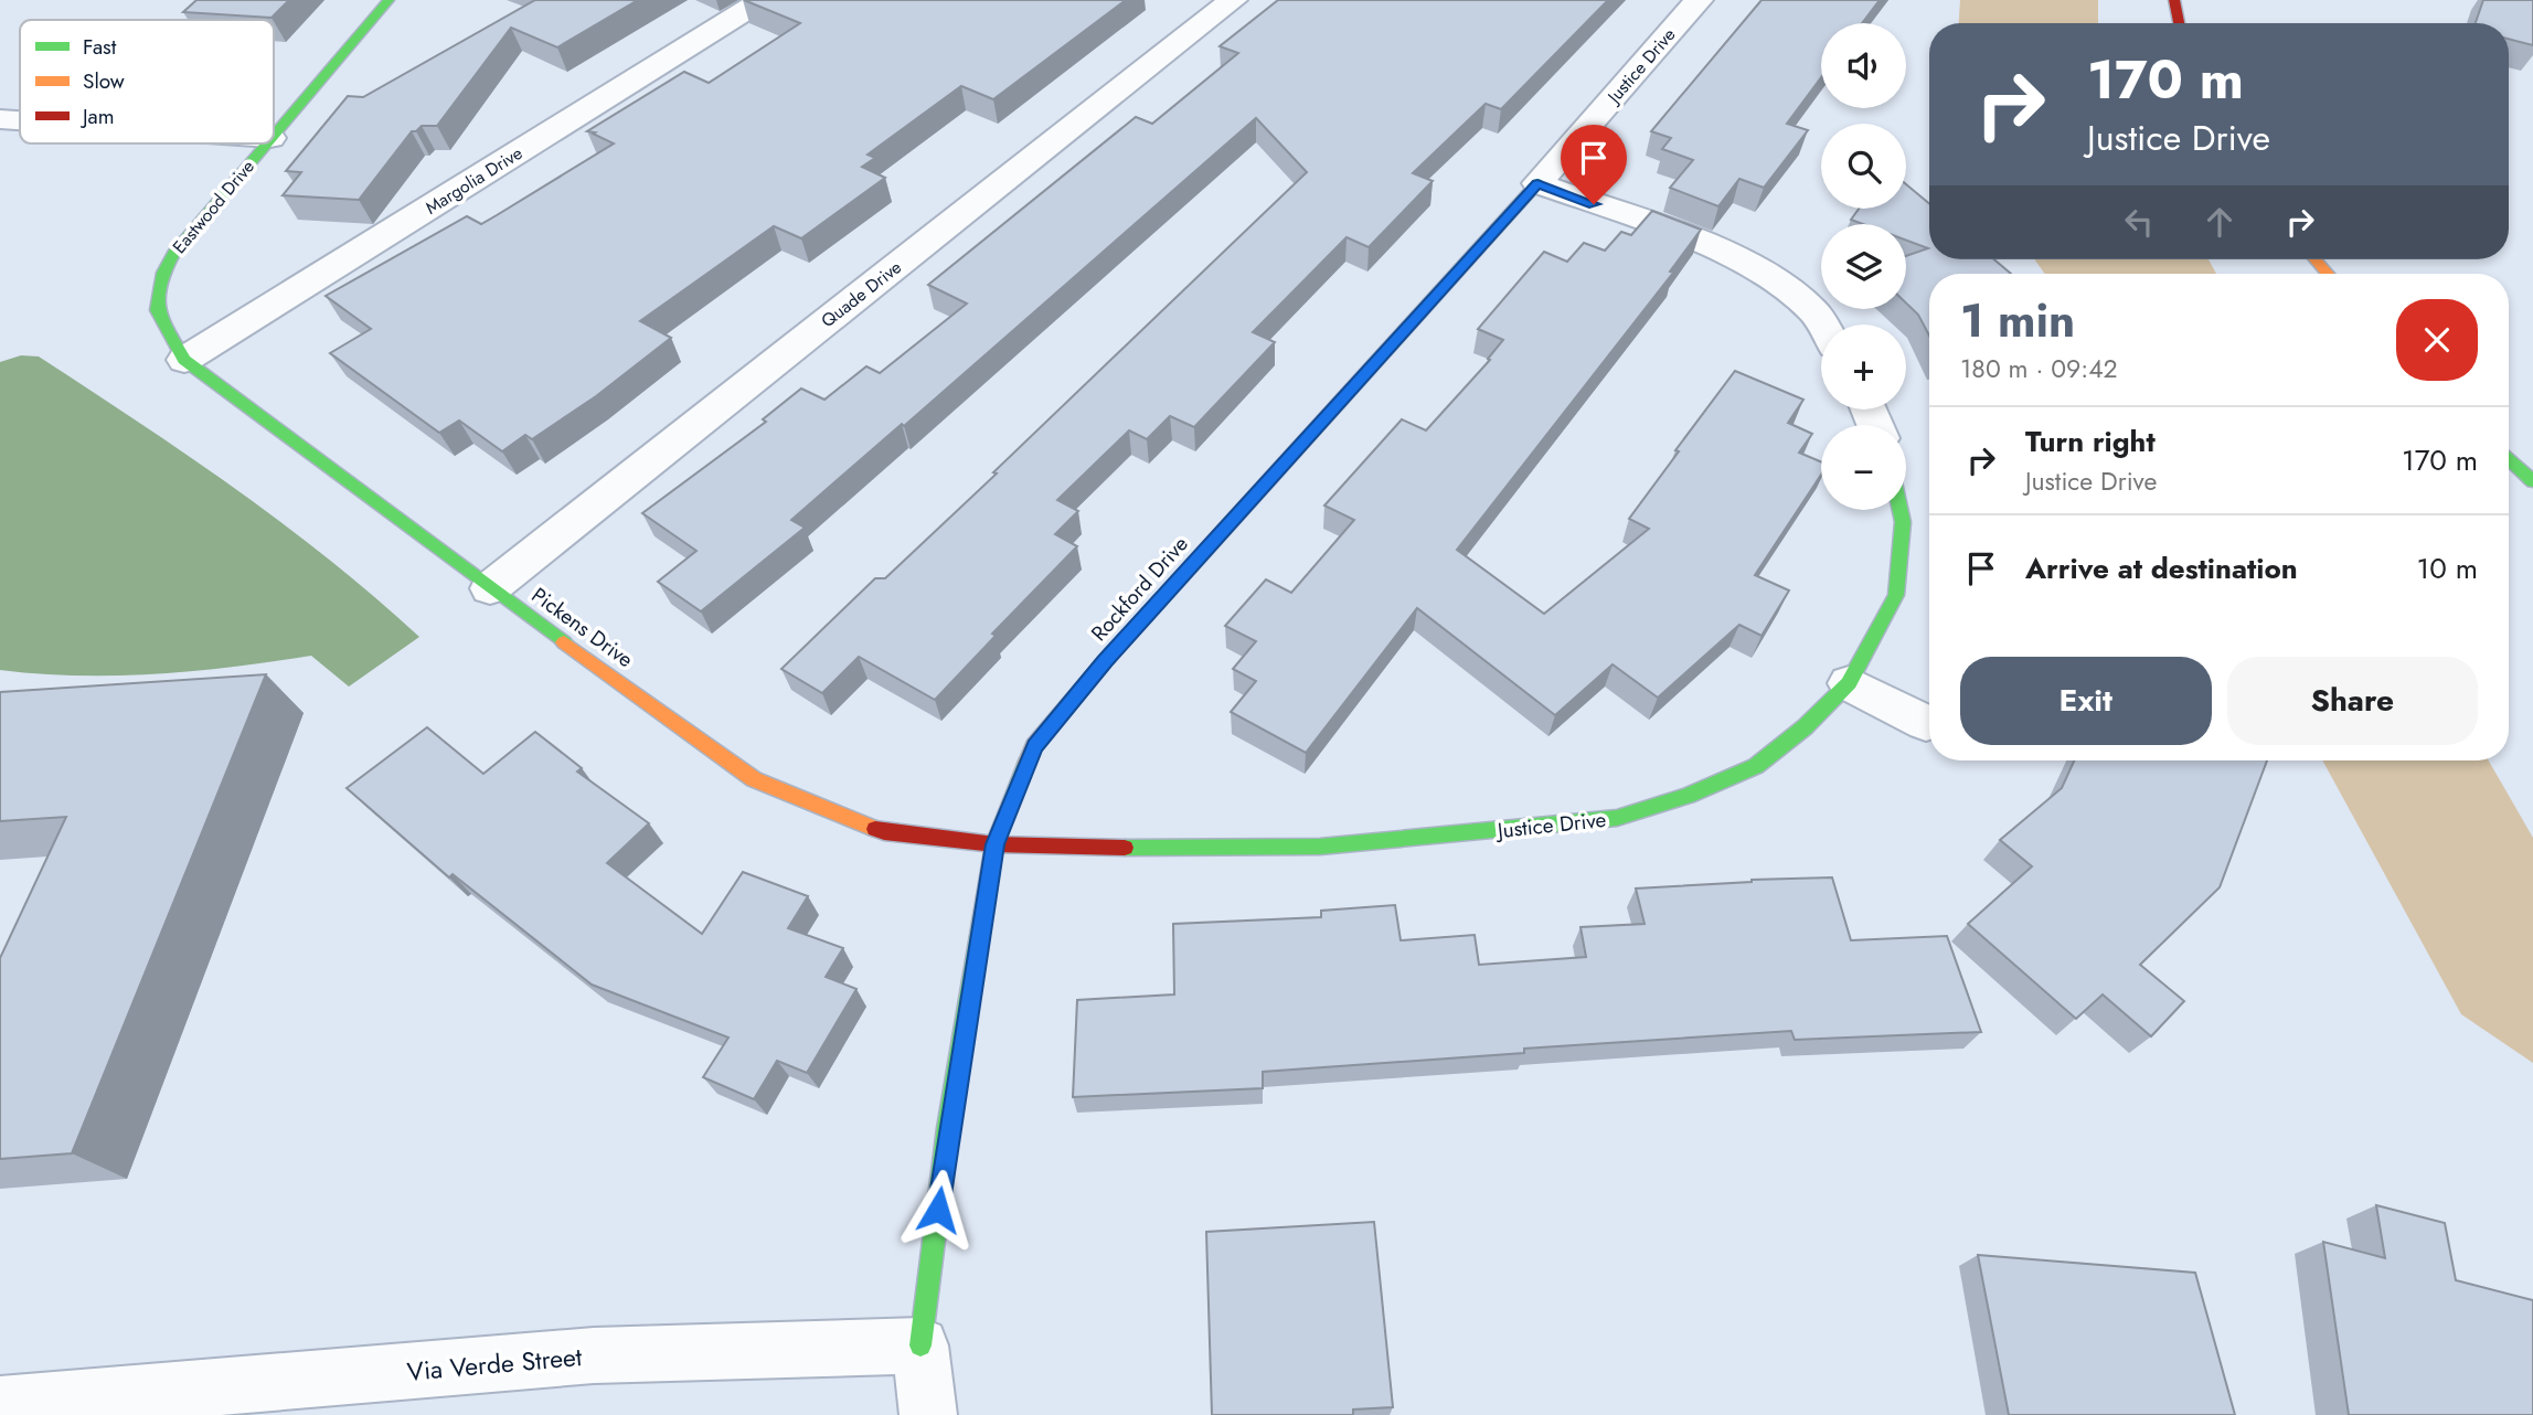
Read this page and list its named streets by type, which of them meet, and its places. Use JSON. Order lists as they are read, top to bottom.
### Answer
{
  "streets": {
    "street": [
      "Justice Drive",
      "Margolia Drive",
      "Eastwood Drive",
      "Quade Drive",
      "Rockford Drive",
      "Pickens Drive",
      "Via Verde Street"
    ]
  },
  "crossings": [
    ["Justice Drive", "Rockford Drive"],
    ["Justice Drive", "Pickens Drive"],
    ["Margolia Drive", "Eastwood Drive"],
    ["Margolia Drive", "Pickens Drive"],
    ["Eastwood Drive", "Pickens Drive"],
    ["Quade Drive", "Pickens Drive"],
    ["Rockford Drive", "Pickens Drive"],
    ["Rockford Drive", "Via Verde Street"]
  ],
  "legend": ["Fast", "Slow", "Jam"],
  "page": {
    "map_buttons": ["+", "−"],
    "turn": ["170 m", "Justice Drive"],
    "heading": ["1 min", "180 m · 09:42"],
    "list": [
      {
        "name": "Turn right",
        "note": "Justice Drive",
        "value": "170 m"
      },
      {
        "name": "Arrive at destination",
        "value": "10 m"
      }
    ],
    "buttons": ["Exit", "Share"]
  }
}
